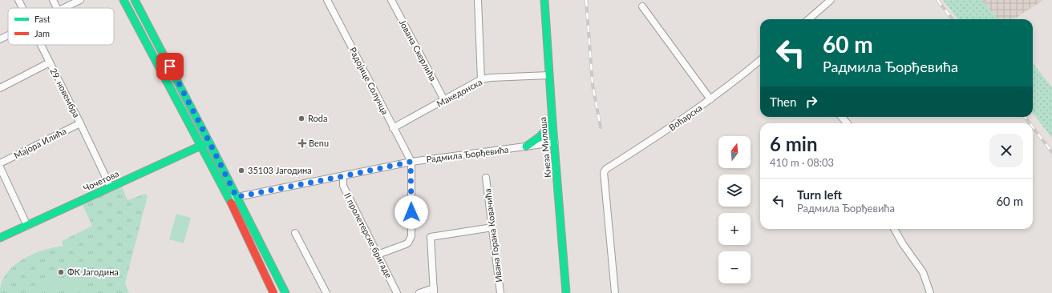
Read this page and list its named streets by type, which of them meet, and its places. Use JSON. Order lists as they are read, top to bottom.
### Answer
{
  "streets": {
    "street": [
      "Јована Скерлића",
      "Радојице Солунца",
      "29. новембра",
      "Македонска",
      "Воћарска",
      "Мајора Илића",
      "Кнеза Милоша",
      "Радмила Ђорђевића",
      "Чочетова",
      "II пролетерске бригаде",
      "Ивана Горана Ковачића"
    ]
  },
  "crossings": [
    ["Јована Скерлића", "Македонска"],
    ["Радојице Солунца", "Македонска"],
    ["Радојице Солунца", "Радмила Ђорђевића"],
    ["29. новембра", "Мајора Илића"],
    ["29. новембра", "Чочетова"],
    ["Македонска", "Кнеза Милоша"],
    ["Кнеза Милоша", "Радмила Ђорђевића"],
    ["Радмила Ђорђевића", "II пролетерске бригаде"]
  ],
  "places": {
    "other": ["Roda", "35103 Јагодина", "ФК Јагодина"],
    "health": ["Benu"]
  },
  "legend": ["Fast", "Jam"],
  "north": "top",
  "page": {
    "turn": ["60 m", "Радмила Ђорђевића"],
    "then": "Then",
    "heading": ["6 min", "410 m · 08:03"],
    "map_buttons": ["+", "−"],
    "list": [
      {
        "name": "Turn left",
        "note": "Радмила Ђорђевића",
        "value": "60 m"
      }
    ]
  }
}
